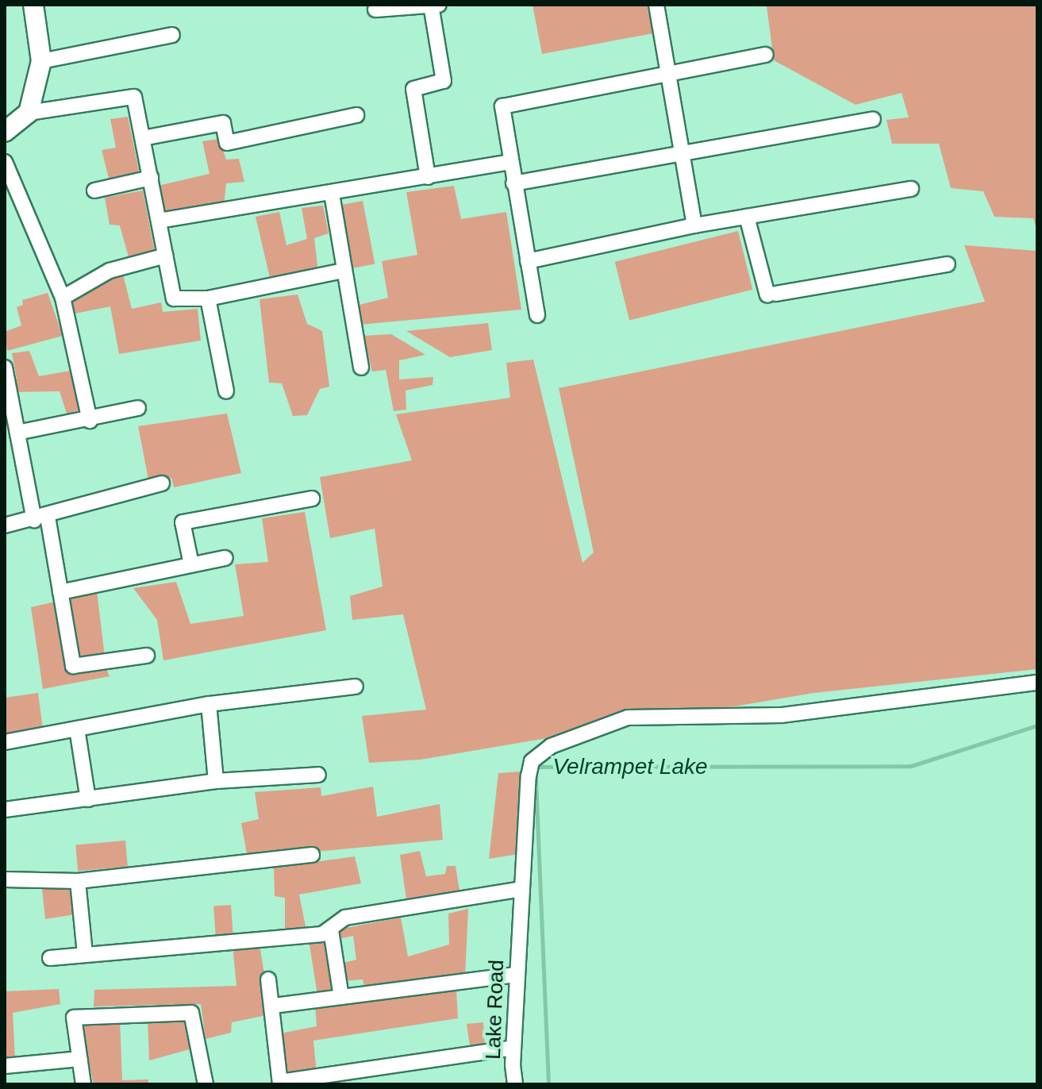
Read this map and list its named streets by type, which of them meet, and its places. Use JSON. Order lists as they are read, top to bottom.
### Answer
{
  "streets": {
    "street": ["Lake Road"]
  },
  "water": ["Velrampet Lake"]
}
